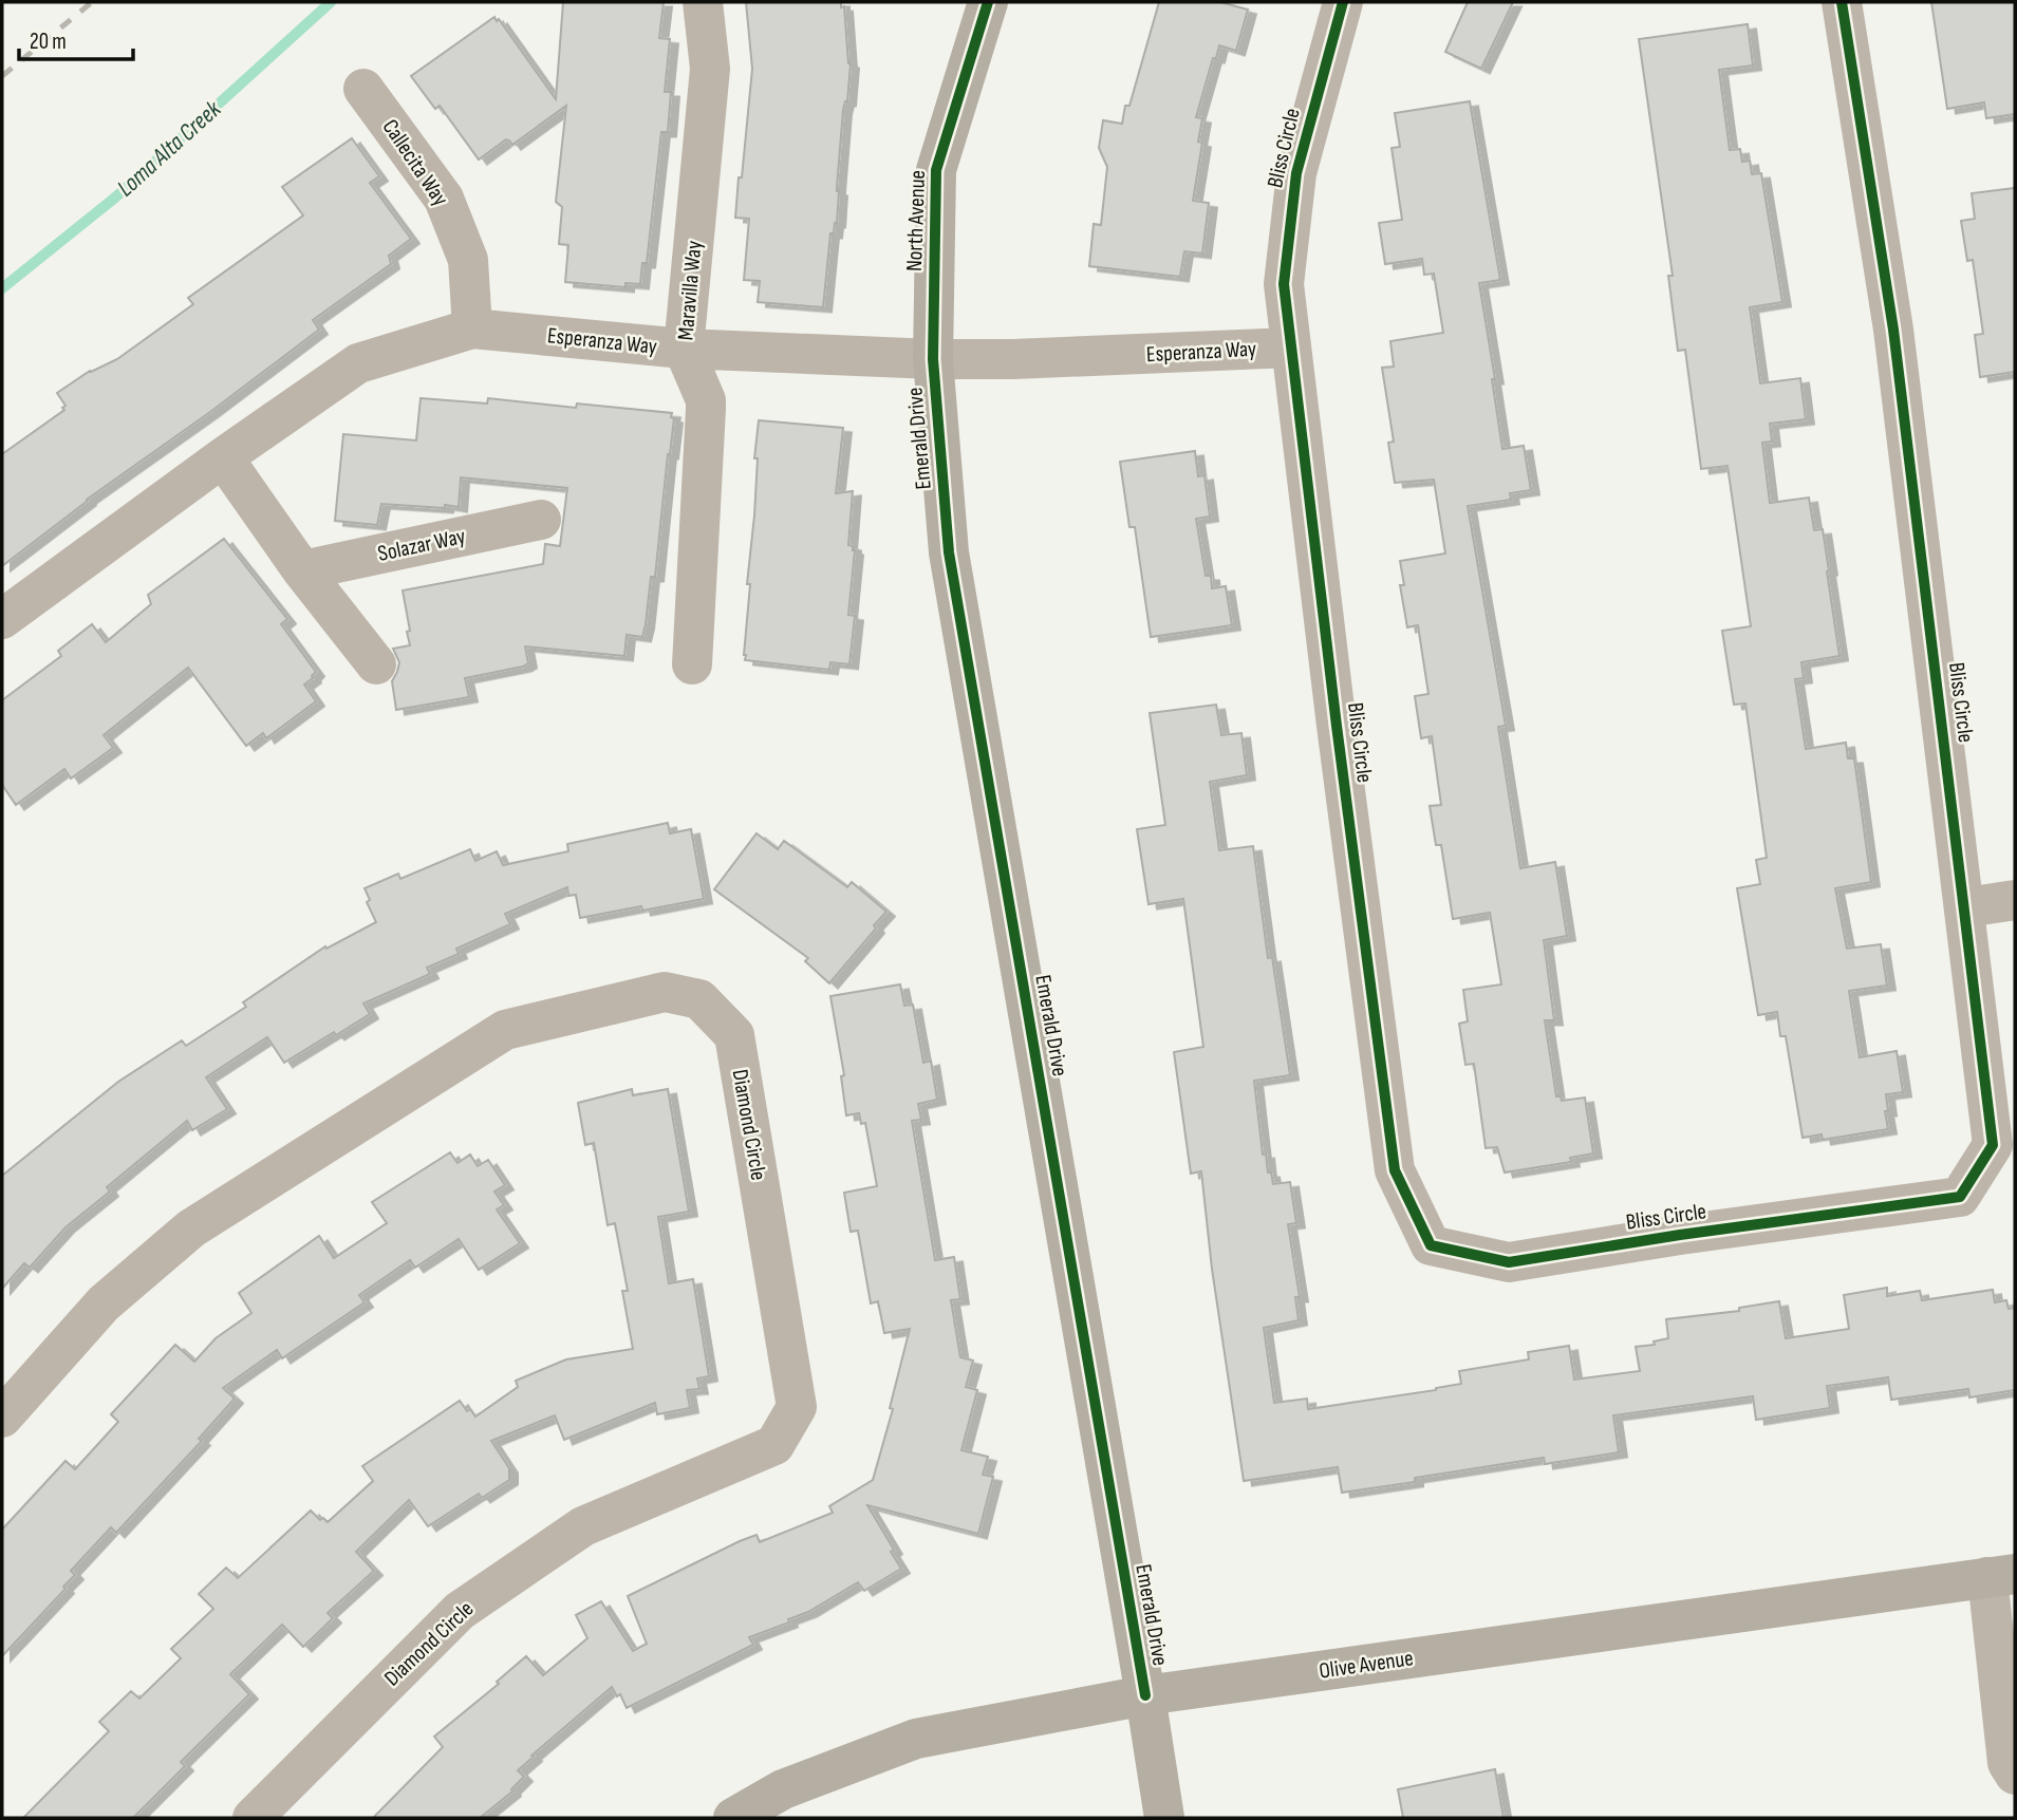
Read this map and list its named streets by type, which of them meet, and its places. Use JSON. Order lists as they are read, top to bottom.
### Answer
{
  "streets": {
    "main road": ["North Avenue", "Emerald Drive", "Olive Avenue"],
    "street": [
      "Bliss Circle",
      "Callecita Way",
      "Maravilla Way",
      "Esperanza Way",
      "Solazar Way",
      "Diamond Circle"
    ]
  },
  "crossings": [
    ["Bliss Circle", "Esperanza Way"],
    ["Callecita Way", "Esperanza Way"],
    ["North Avenue", "Esperanza Way"],
    ["North Avenue", "Emerald Drive"],
    ["Maravilla Way", "Esperanza Way"],
    ["Esperanza Way", "Emerald Drive"],
    ["Emerald Drive", "Olive Avenue"]
  ],
  "water": ["Loma Alta Creek"],
  "scale_bar": "20 m"
}
